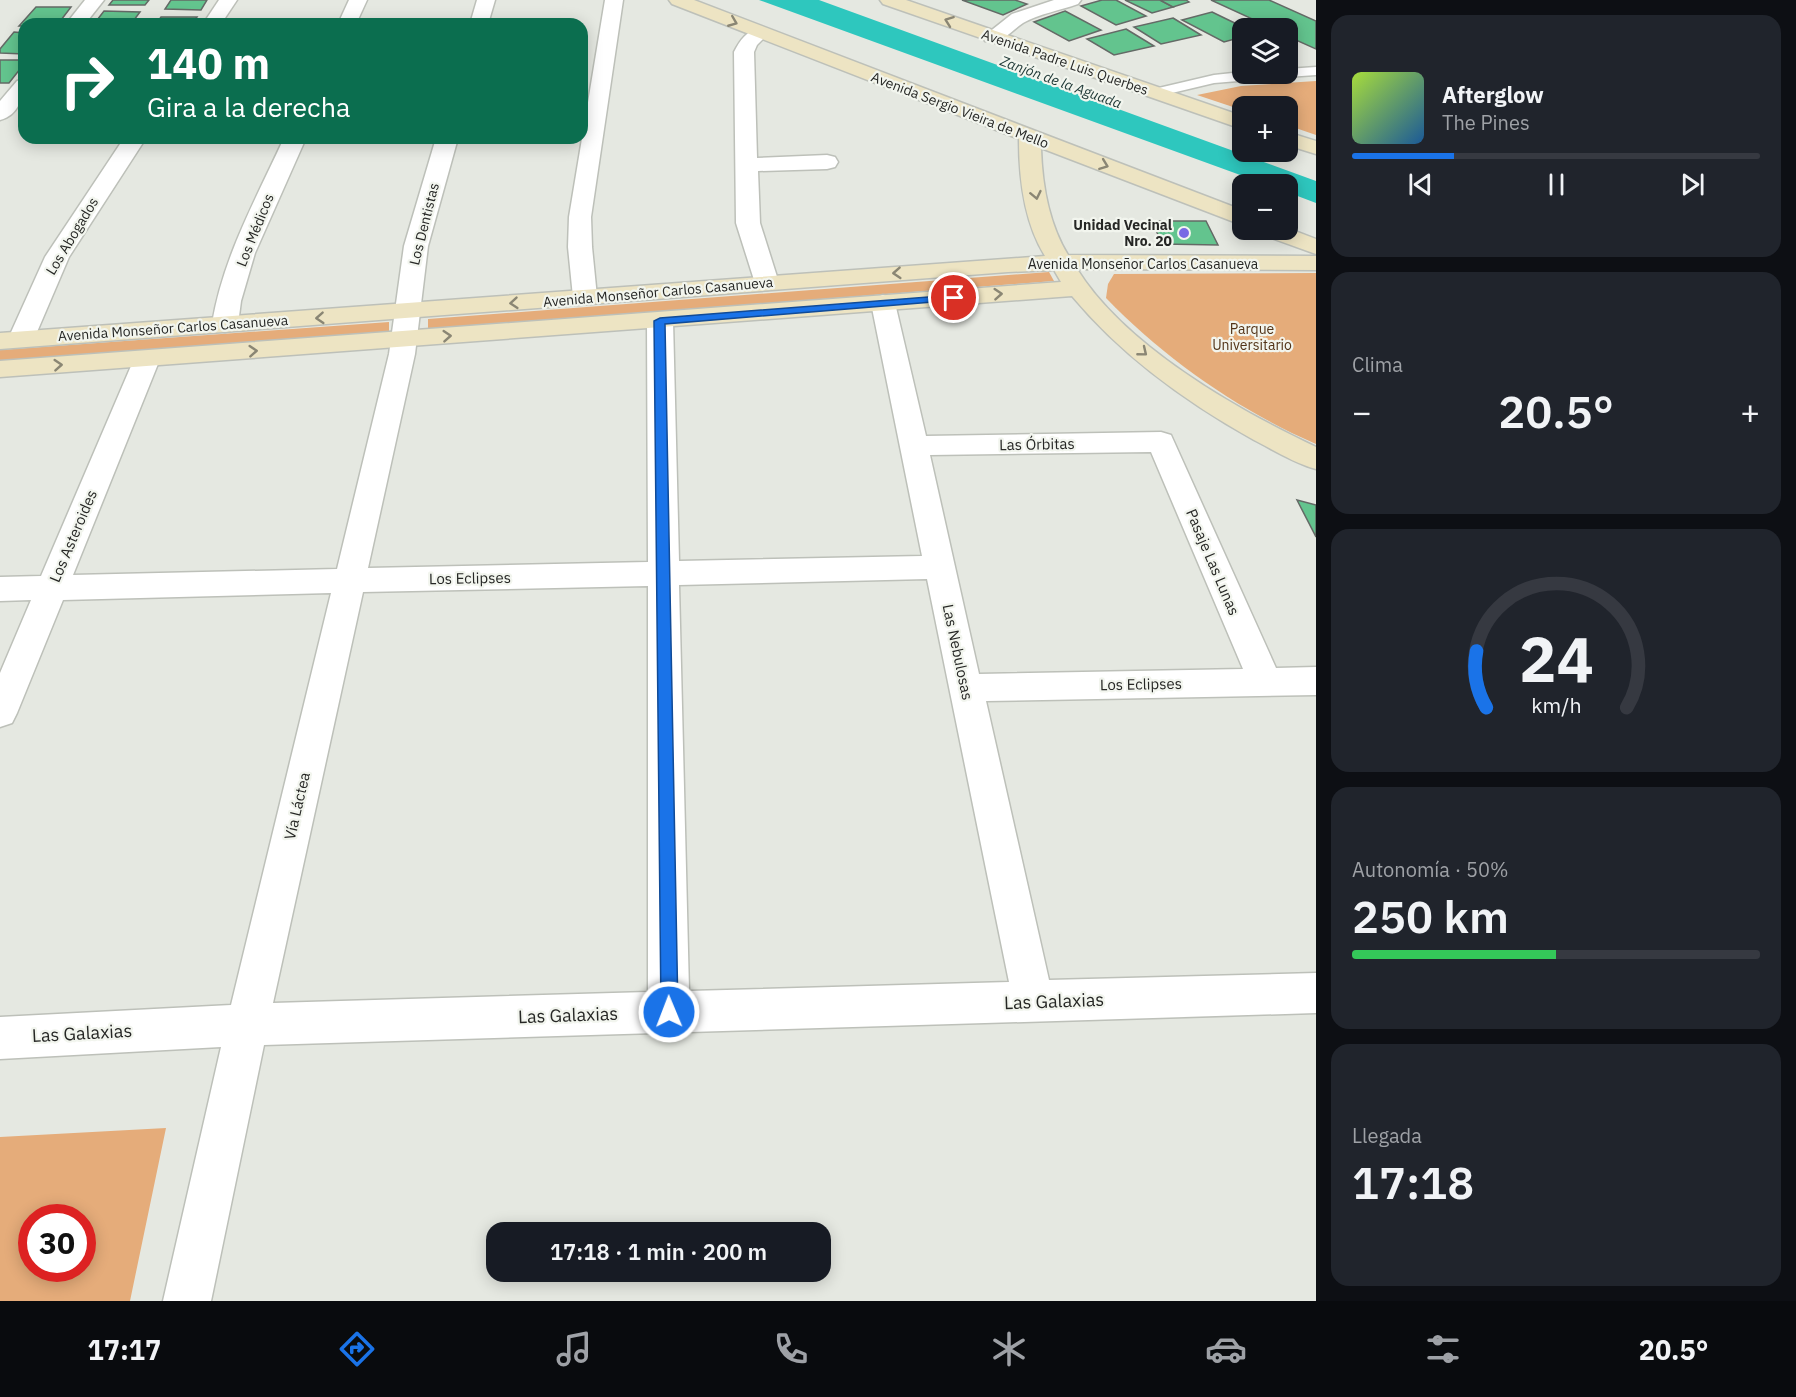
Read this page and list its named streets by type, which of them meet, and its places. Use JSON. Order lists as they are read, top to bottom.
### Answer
{
  "streets": {
    "main road": ["Avenida Padre Luis Querbes", "Avenida Sergio Vieira de Mello", "Avenida Monseñor Carlos Casanueva"],
    "street": [
      "Los Dentistas",
      "Los Médicos",
      "Los Abogados",
      "Las Órbitas",
      "Los Asteroides",
      "Pasaje Las Lunas",
      "Los Eclipses",
      "Las Nebulosas",
      "Vía Láctea",
      "Las Galaxias"
    ]
  },
  "crossings": [
    ["Los Dentistas", "Avenida Monseñor Carlos Casanueva"],
    ["Los Dentistas", "Vía Láctea"],
    ["Los Médicos", "Avenida Monseñor Carlos Casanueva"],
    ["Los Abogados", "Avenida Monseñor Carlos Casanueva"],
    ["Avenida Monseñor Carlos Casanueva", "Los Asteroides"],
    ["Avenida Monseñor Carlos Casanueva", "Las Nebulosas"],
    ["Avenida Monseñor Carlos Casanueva", "Vía Láctea"],
    ["Las Órbitas", "Pasaje Las Lunas"],
    ["Las Órbitas", "Las Nebulosas"],
    ["Los Asteroides", "Los Eclipses"],
    ["Pasaje Las Lunas", "Los Eclipses"],
    ["Los Eclipses", "Las Nebulosas"],
    ["Los Eclipses", "Vía Láctea"],
    ["Las Nebulosas", "Las Galaxias"],
    ["Vía Láctea", "Las Galaxias"]
  ],
  "water": ["Zanjón de la Aguada"],
  "parks": ["Parque Universitario"],
  "places": ["Unidad Vecinal Nro. 20"],
  "page": {
    "map_buttons": ["+", "−"],
    "turn": ["140 m", "Gira a la derecha"],
    "song": ["Afterglow", "The Pines"],
    "tile": [
      "Clima",
      ["Autonomía · 50%", "250 km"],
      ["Llegada", "17:18"]
    ],
    "heat": ["−", "20.5°", "+"],
    "limit": "30",
    "trip": "17:18 · 1 min · 200 m",
    "tabs": ["17:17", "20.5°"],
    "gauge": ["24", "km/h"]
  }
}
